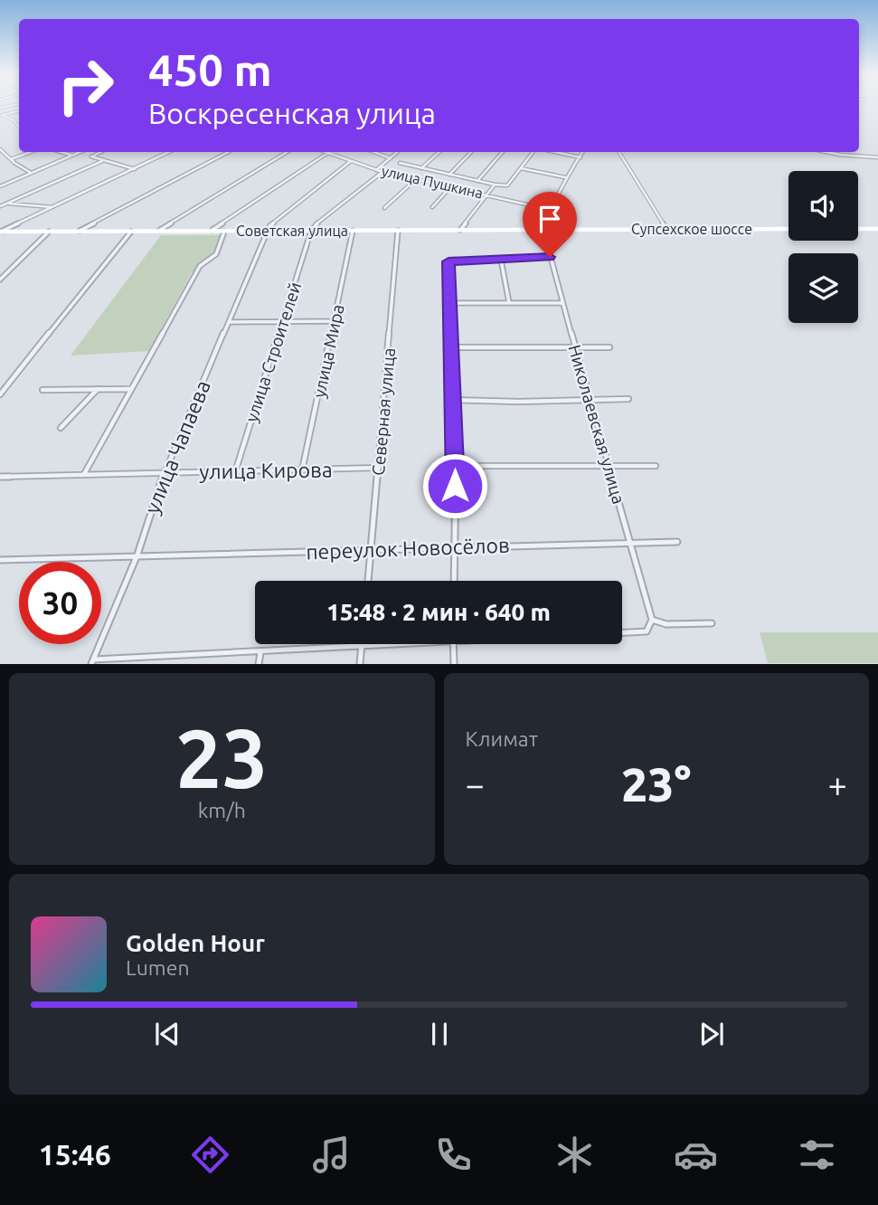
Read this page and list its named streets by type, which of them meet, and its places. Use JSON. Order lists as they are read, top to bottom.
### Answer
{
  "streets": {
    "main road": ["Супсехское шоссе", "Советская улица"],
    "street": [
      "улица Пушкина",
      "улица Мира",
      "улица Строителей",
      "Северная улица",
      "Николаевская улица",
      "улица Чапаева",
      "улица Кирова",
      "переулок Новосёлов"
    ]
  },
  "crossings": [
    ["Супсехское шоссе", "Советская улица"],
    ["Советская улица", "улица Мира"],
    ["Советская улица", "улица Строителей"],
    ["Советская улица", "Северная улица"],
    ["Советская улица", "Николаевская улица"],
    ["Советская улица", "улица Чапаева"],
    ["улица Мира", "улица Кирова"],
    ["улица Строителей", "улица Кирова"],
    ["Северная улица", "улица Кирова"],
    ["Северная улица", "переулок Новосёлов"],
    ["Николаевская улица", "переулок Новосёлов"],
    ["улица Чапаева", "улица Кирова"],
    ["улица Чапаева", "переулок Новосёлов"]
  ],
  "page": {
    "turn": ["450 m", "Воскресенская улица"],
    "limit": "30",
    "trip": "15:48 · 2 мин · 640 m",
    "tile": [
      ["23", "km/h"],
      "Климат"
    ],
    "heat": ["−", "23°", "+"],
    "song": ["Golden Hour", "Lumen"],
    "tabs": "15:46"
  }
}
